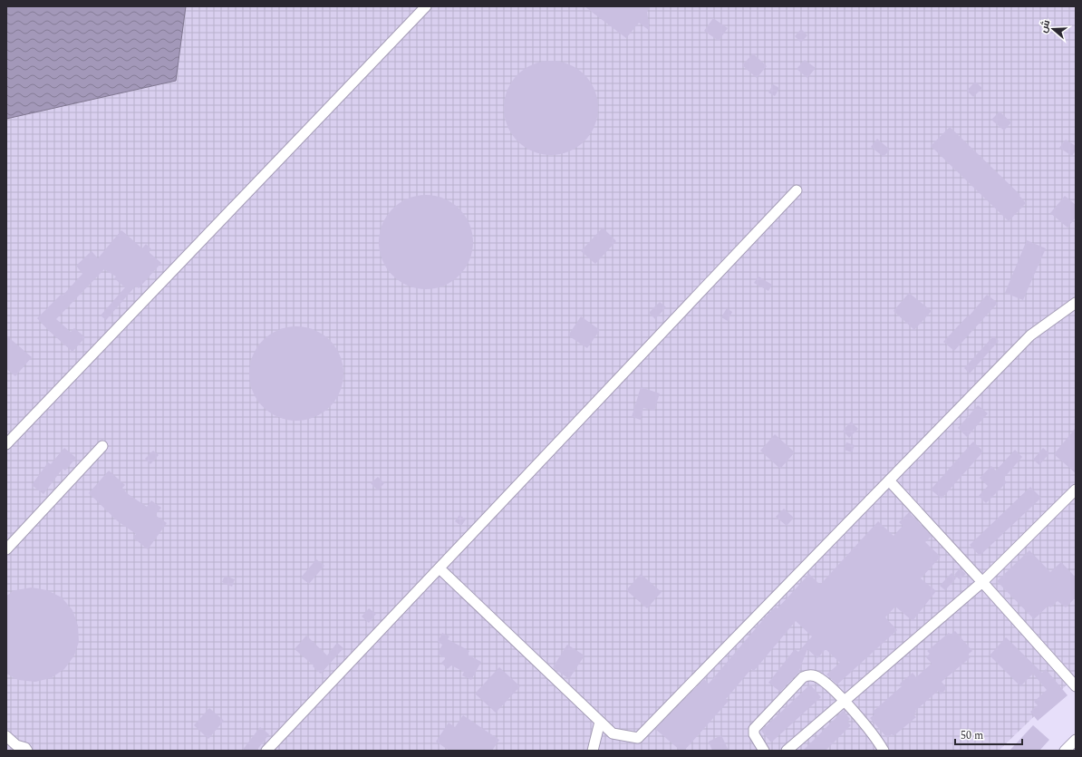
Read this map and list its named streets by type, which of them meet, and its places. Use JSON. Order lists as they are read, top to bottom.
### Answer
{
  "scale_bar": "50 m",
  "north": "left"
}
